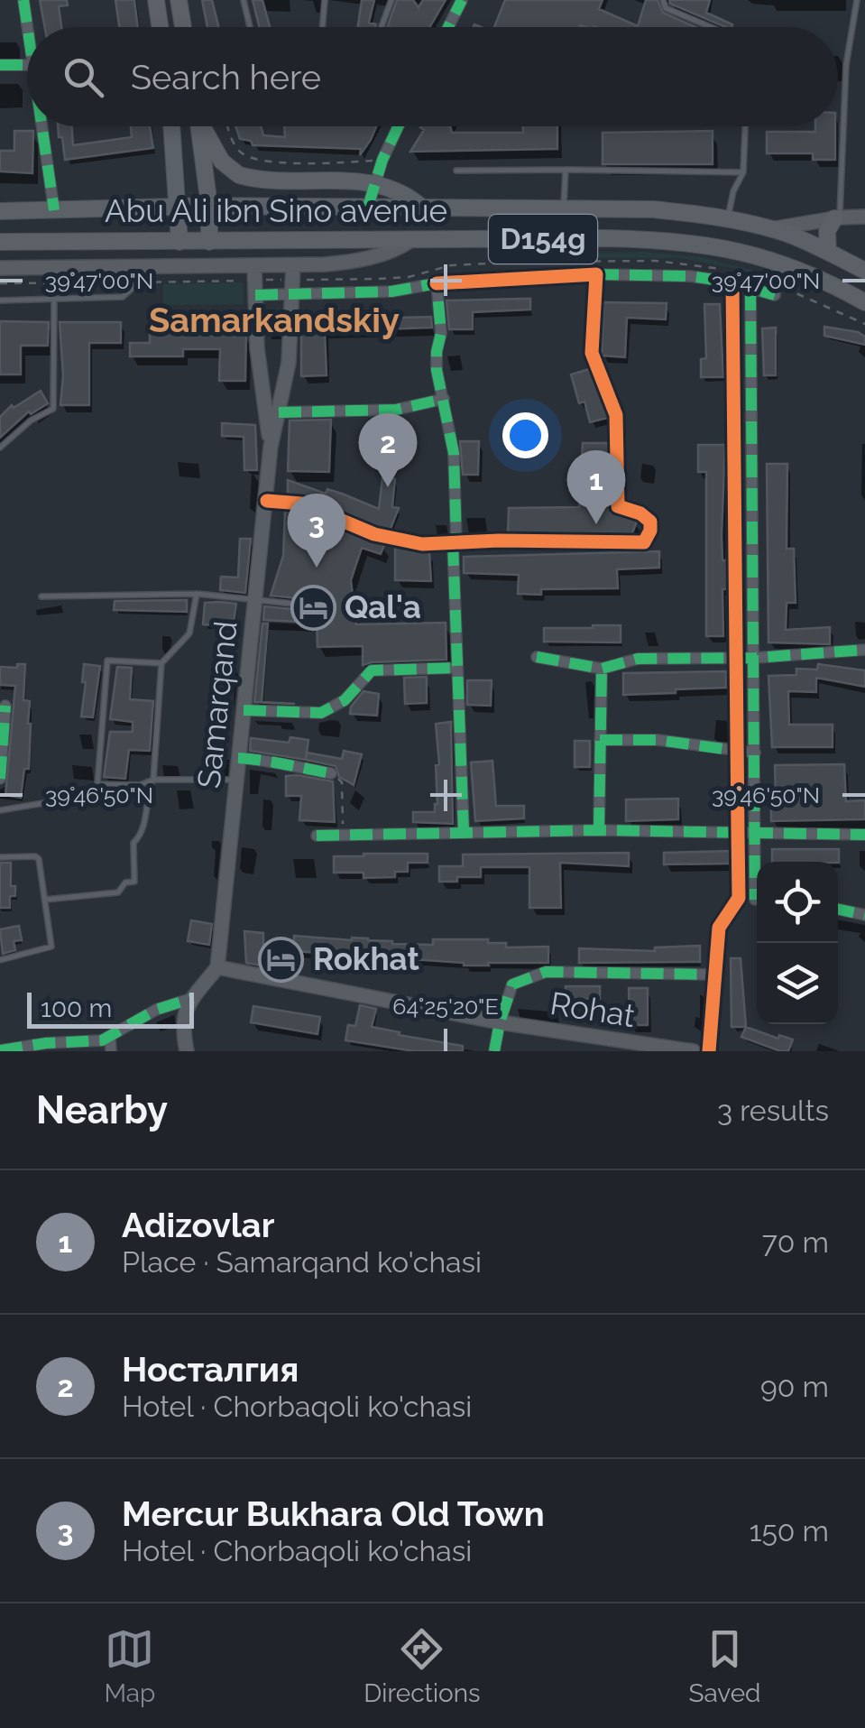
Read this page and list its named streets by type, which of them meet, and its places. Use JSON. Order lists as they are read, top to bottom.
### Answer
{
  "streets": {
    "main road": ["Abu Ali ibn Sino avenue", "D154g"],
    "street": ["Samarqand", "Rohat"]
  },
  "crossings": [
    ["Abu Ali ibn Sino avenue", "D154g"],
    ["Samarqand", "Rohat"]
  ],
  "districts": ["Samarkandskiy"],
  "places": {
    "hotel": ["Qal'a", "Rokhat"]
  },
  "scale_bar": "100 m",
  "page": {
    "search": "Search here",
    "pins": ["2", "1", "3"],
    "scale": "100 m",
    "heading": ["Nearby", "3 results"],
    "list": [
      {
        "mark": "1",
        "name": "Adizovlar",
        "note": "Place · Samarqand ko'chasi",
        "value": "70 m"
      },
      {
        "mark": "2",
        "name": "Носталгия",
        "note": "Hotel · Chorbaqoli ko'chasi",
        "value": "90 m"
      },
      {
        "mark": "3",
        "name": "Mercur Bukhara Old Town",
        "note": "Hotel · Chorbaqoli ko'chasi",
        "value": "150 m"
      }
    ],
    "nav": ["Map", "Directions", "Saved"]
  },
  "coordinates": ["39°47'00\"N", "39°46'50\"N", "64°25'20\"E"]
}
